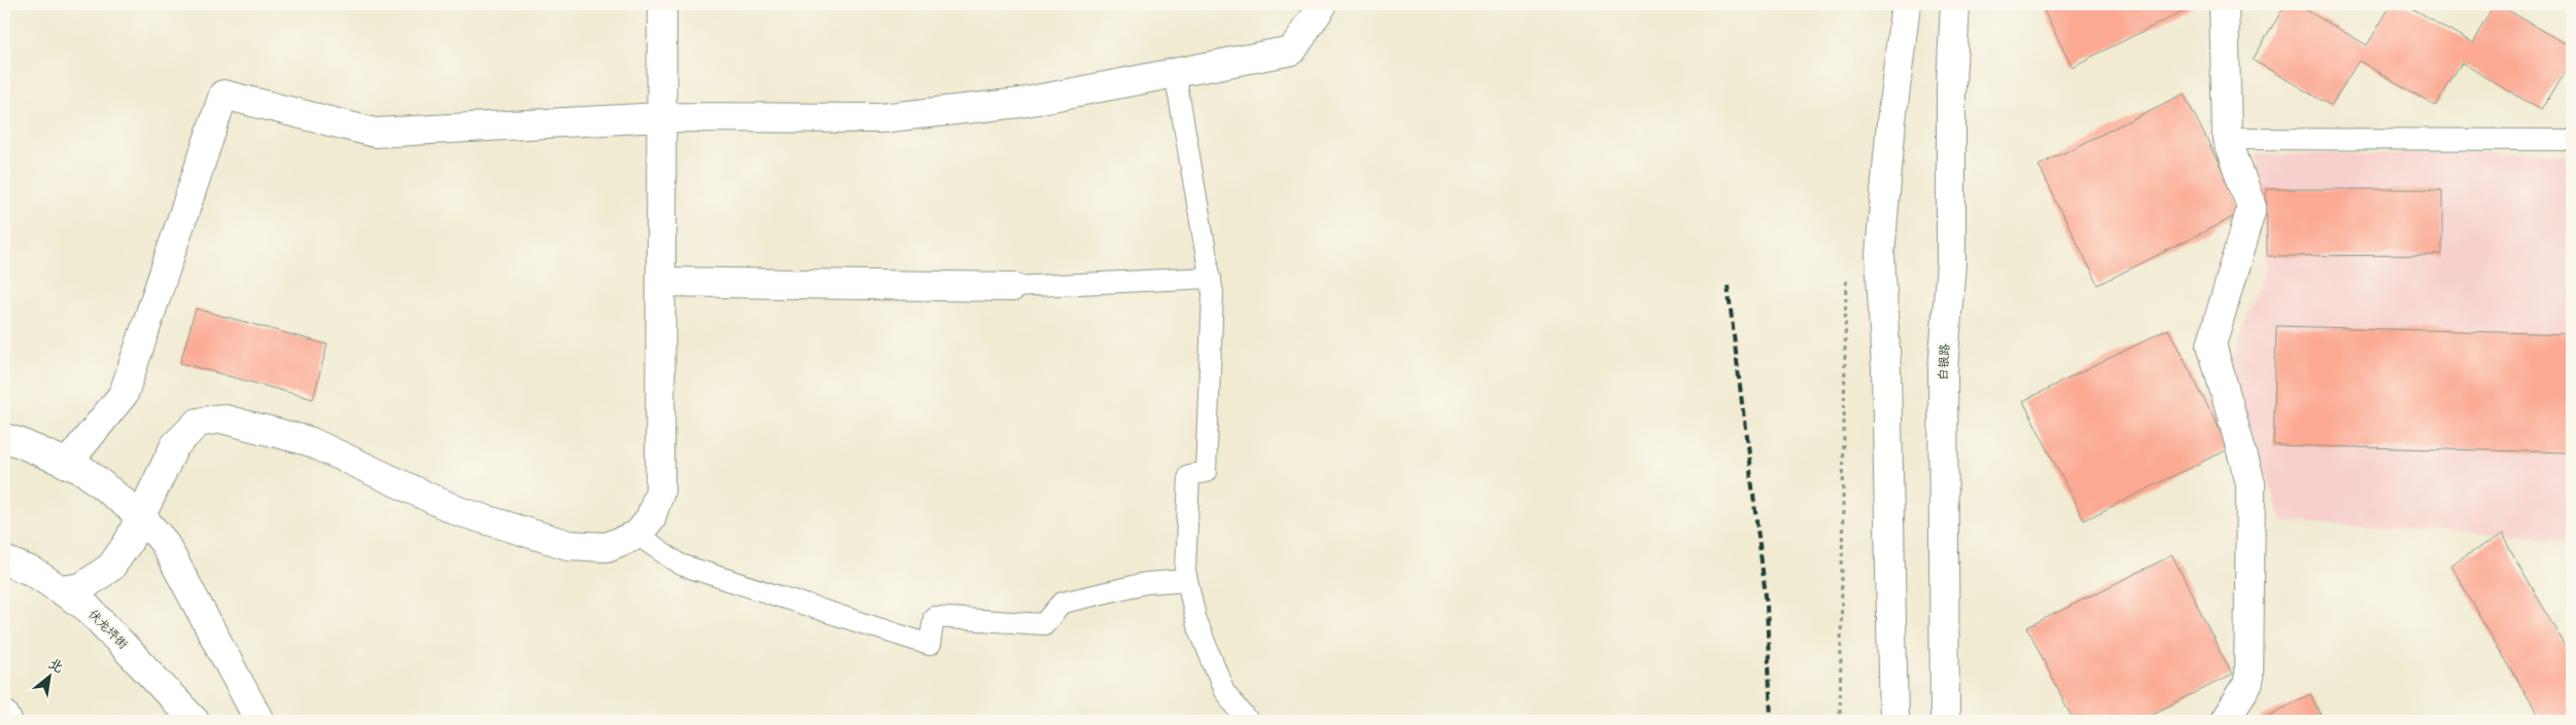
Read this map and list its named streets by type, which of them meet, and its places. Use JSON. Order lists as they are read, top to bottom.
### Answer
{
  "streets": {
    "street": ["白银路", "伏龙坪街"]
  },
  "north": "top right"
}
